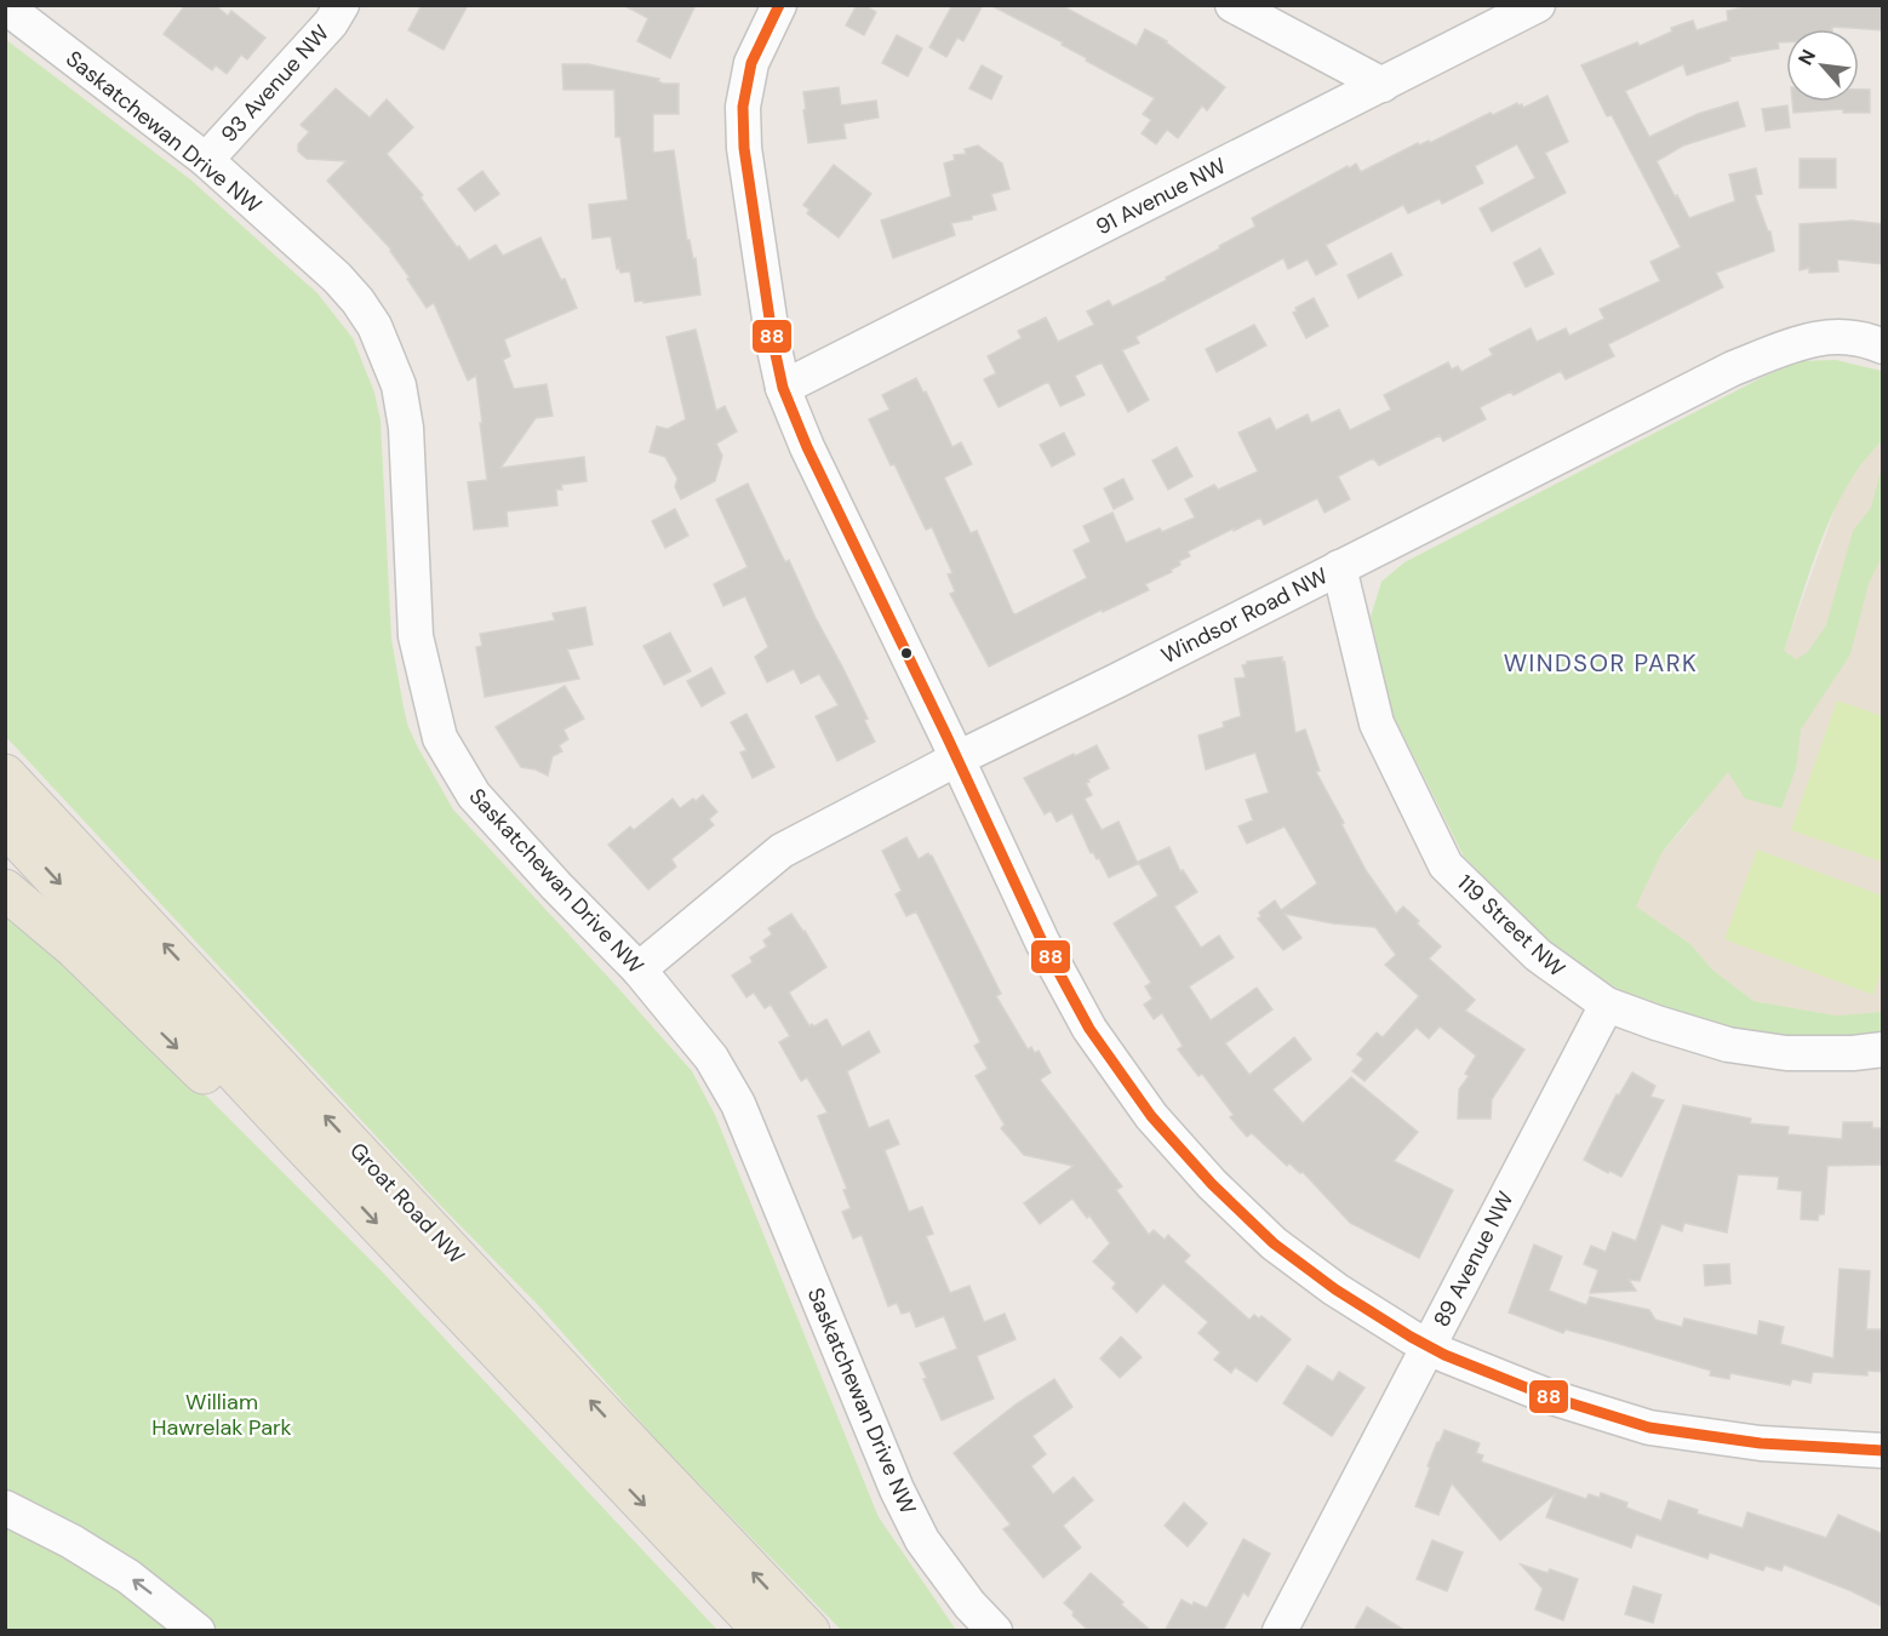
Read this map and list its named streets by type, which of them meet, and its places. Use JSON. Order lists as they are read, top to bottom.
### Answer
{
  "streets": {
    "main road": ["Groat Road NW"],
    "street": [
      "93 Avenue NW",
      "Saskatchewan Drive NW",
      "91 Avenue NW",
      "Windsor Road NW",
      "119 Street NW",
      "89 Avenue NW"
    ]
  },
  "crossings": [
    ["93 Avenue NW", "Saskatchewan Drive NW"],
    ["Saskatchewan Drive NW", "Windsor Road NW"],
    ["Windsor Road NW", "119 Street NW"],
    ["119 Street NW", "89 Avenue NW"]
  ],
  "districts": ["WINDSOR PARK"],
  "parks": ["William Hawrelak Park"],
  "lines": ["transit line 88"],
  "north": "top left"
}
